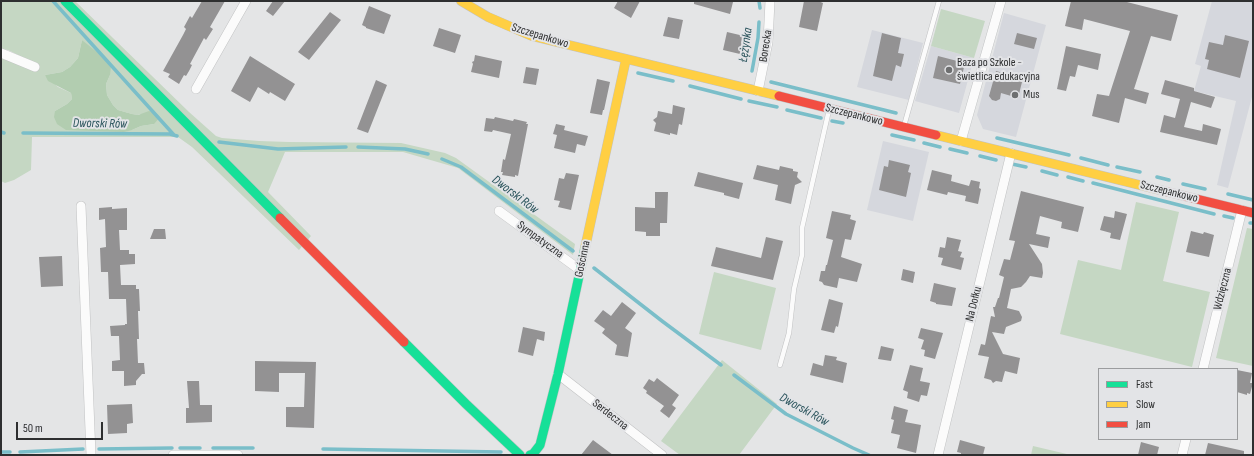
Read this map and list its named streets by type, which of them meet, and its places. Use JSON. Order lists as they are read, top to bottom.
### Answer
{
  "streets": {
    "street": [
      "Szczepankowo",
      "Borecka",
      "Sympatyczna",
      "Gościnna",
      "Wdzięczna",
      "Na Dołku",
      "Serdeczna"
    ]
  },
  "crossings": [
    ["Szczepankowo", "Borecka"],
    ["Szczepankowo", "Gościnna"],
    ["Szczepankowo", "Wdzięczna"],
    ["Szczepankowo", "Na Dołku"],
    ["Sympatyczna", "Gościnna"],
    ["Gościnna", "Serdeczna"]
  ],
  "water": ["Łężynka", "Dworski Rów"],
  "places": ["Baza po Szkole - świetlica edukacyjna", "Mus"],
  "legend": ["Fast", "Slow", "Jam"],
  "scale_bar": "50 m"
}
